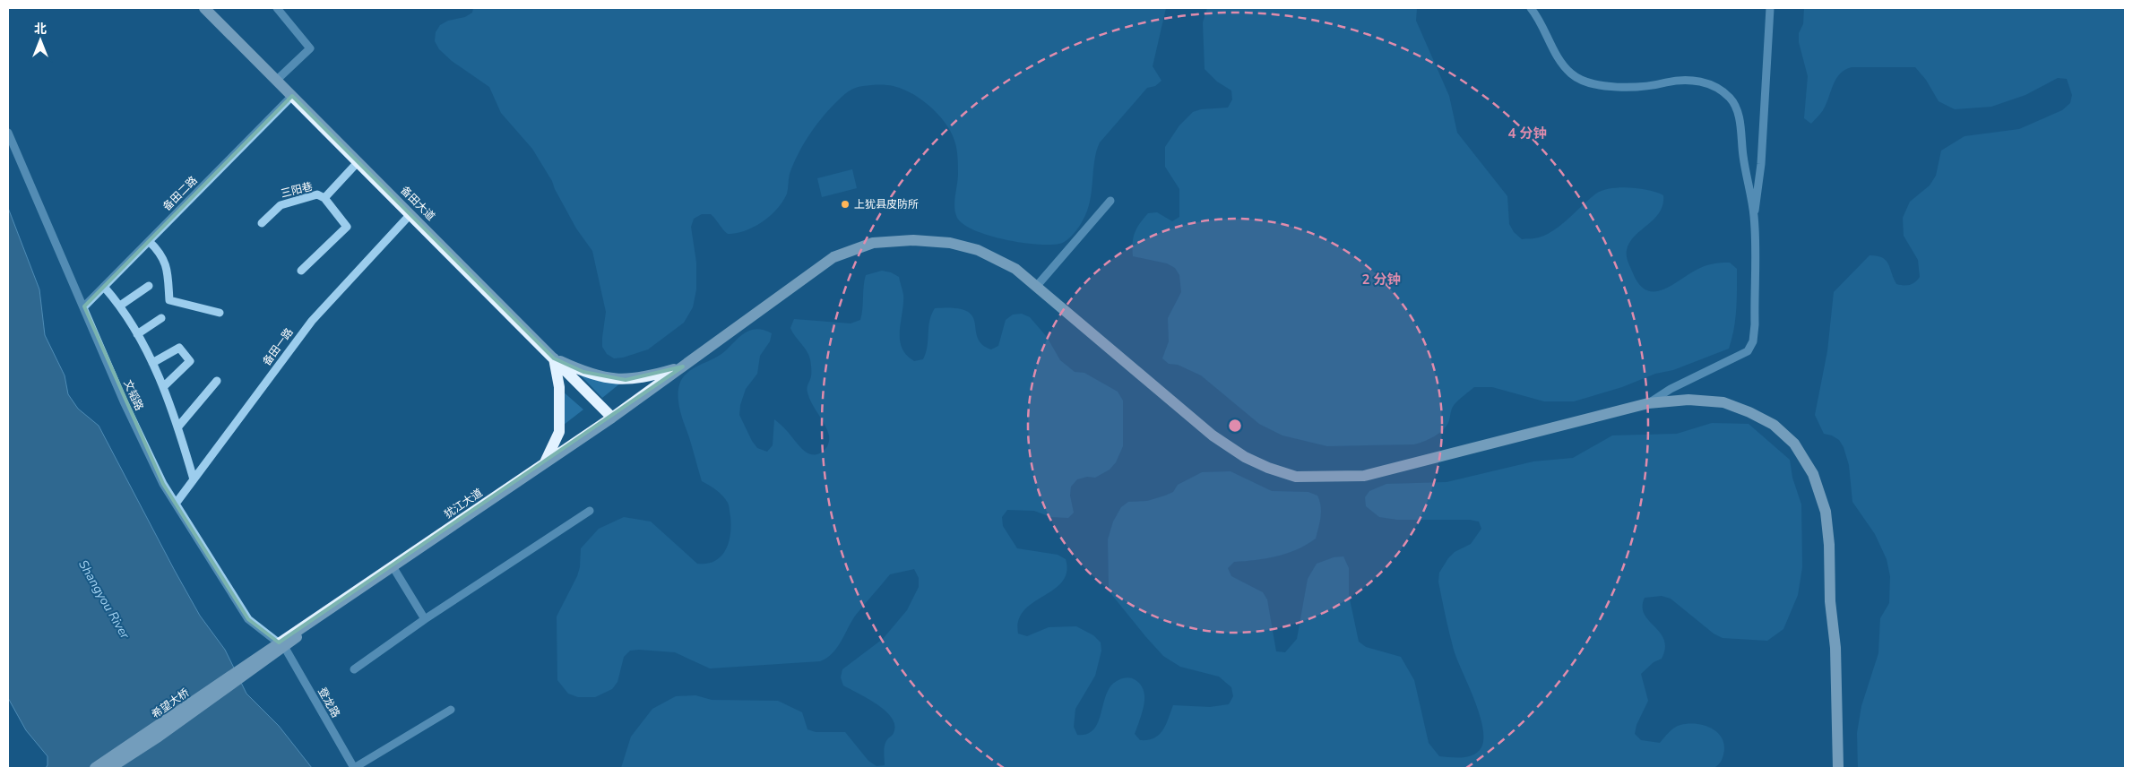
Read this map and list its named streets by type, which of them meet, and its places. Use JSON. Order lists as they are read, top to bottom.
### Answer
{
  "streets": {
    "main road": ["备田大道", "犹江大道", "希望大桥"],
    "street": [
      "三阳巷",
      "备田二路",
      "备田一路",
      "文韬路",
      "登龙路"
    ]
  },
  "crossings": [
    ["备田二路", "备田大道"],
    ["备田二路", "文韬路"],
    ["备田大道", "备田一路"],
    ["备田大道", "犹江大道"],
    ["备田一路", "文韬路"],
    ["文韬路", "犹江大道"],
    ["文韬路", "登龙路"],
    ["犹江大道", "登龙路"],
    ["犹江大道", "希望大桥"]
  ],
  "water": ["Shangyou River"],
  "places": ["上犹县皮防所"],
  "north": "top",
  "rings": ["4 分钟", "2 分钟"]
}
